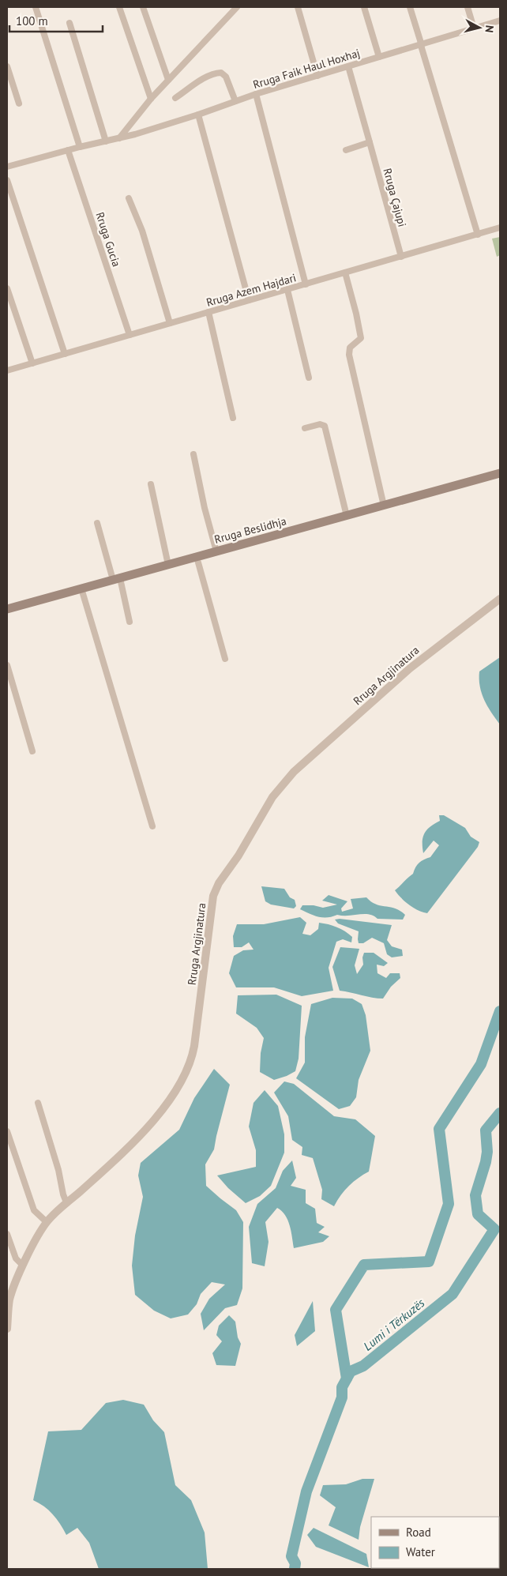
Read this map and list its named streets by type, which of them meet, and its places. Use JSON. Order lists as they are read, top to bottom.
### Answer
{
  "streets": {
    "main road": ["Rruga Beslidhja"],
    "street": [
      "Rruga Faik Haul Hoxhaj",
      "Rruga Çajupi",
      "Rruga Gucia",
      "Rruga Azem Hajdari",
      "Rruga Argjinatura"
    ]
  },
  "crossings": [
    ["Rruga Faik Haul Hoxhaj", "Rruga Çajupi"],
    ["Rruga Faik Haul Hoxhaj", "Rruga Gucia"],
    ["Rruga Çajupi", "Rruga Azem Hajdari"],
    ["Rruga Gucia", "Rruga Azem Hajdari"]
  ],
  "water": ["Lumi i Tërkuzës"],
  "legend": ["Road", "Water"],
  "scale_bar": "100 m",
  "north": "right"
}
